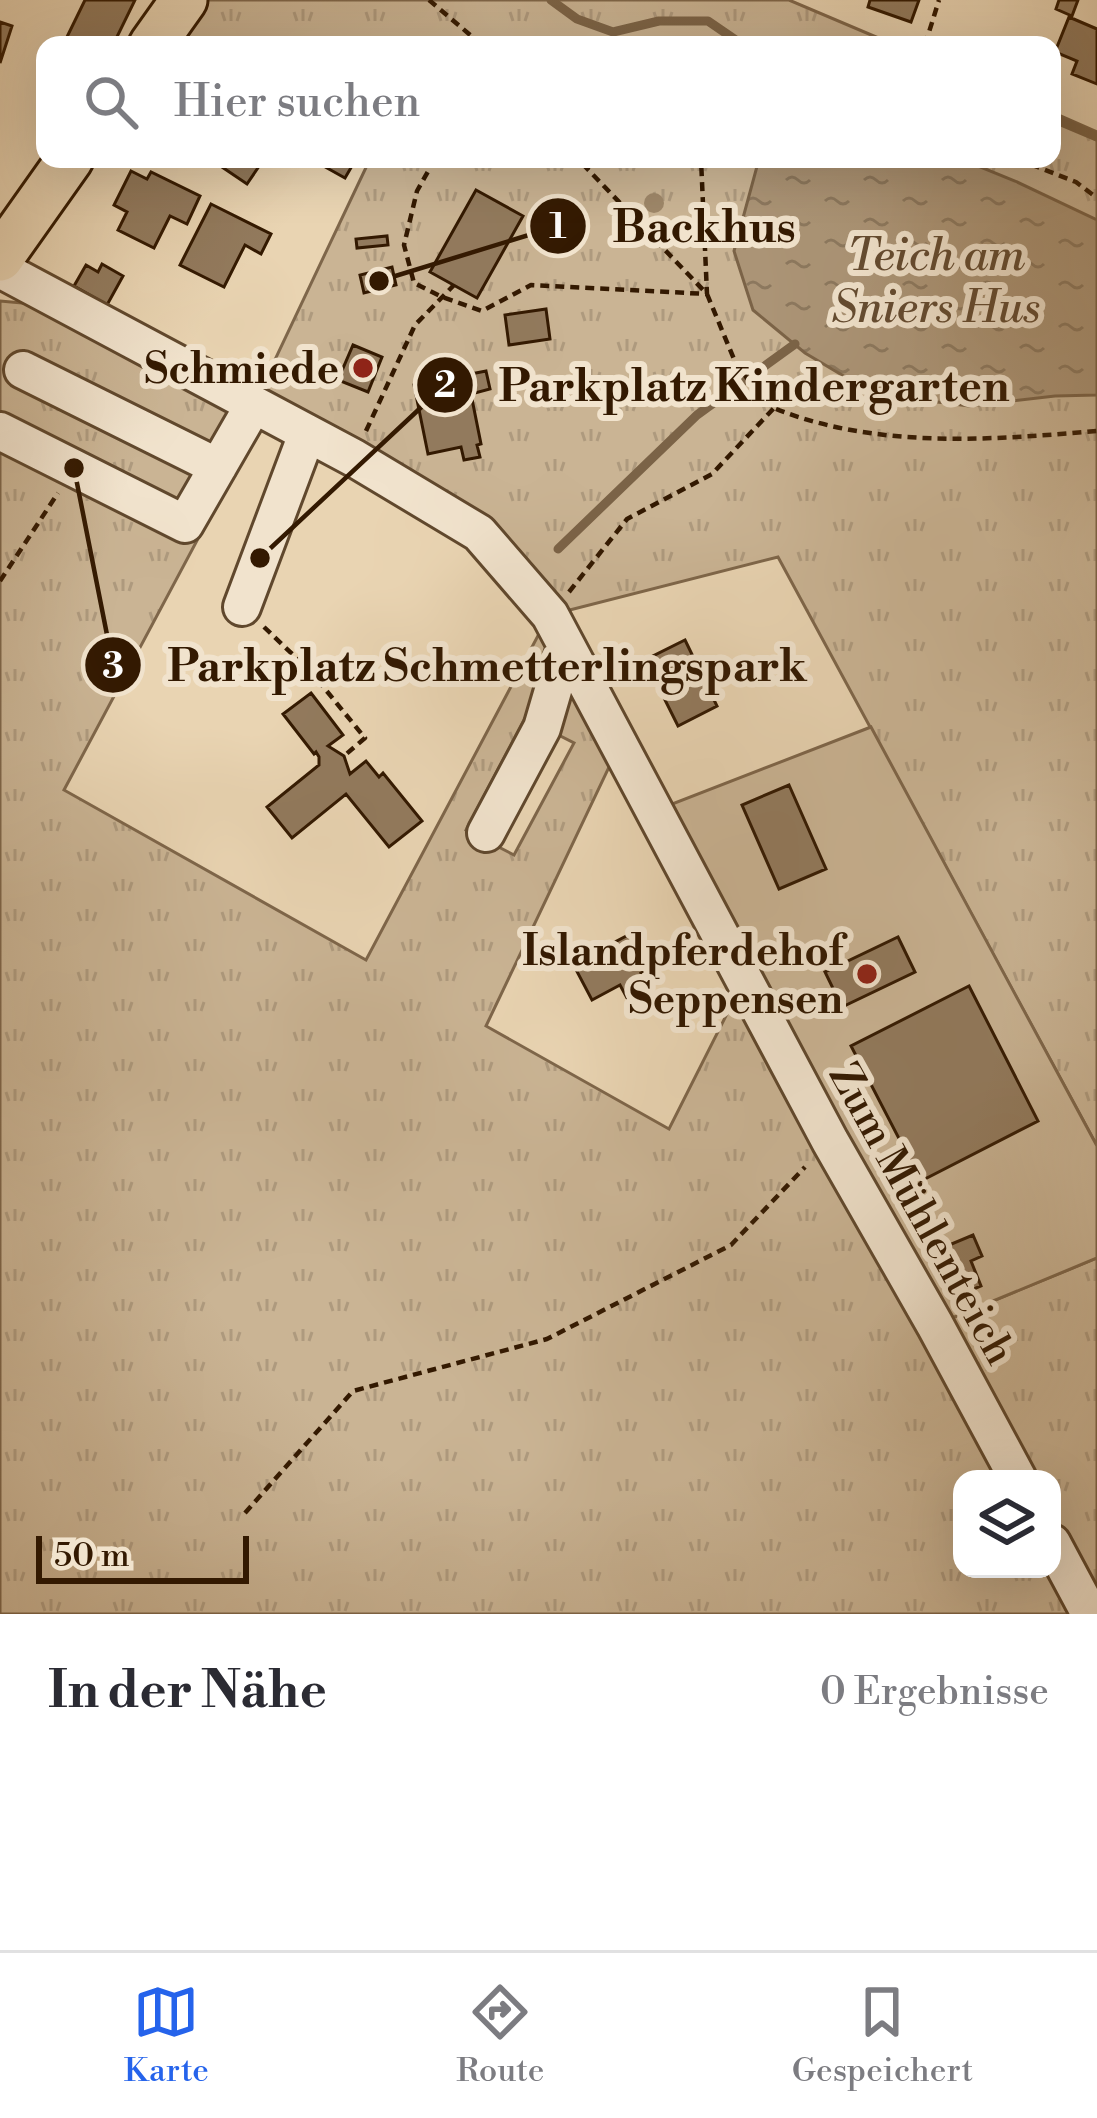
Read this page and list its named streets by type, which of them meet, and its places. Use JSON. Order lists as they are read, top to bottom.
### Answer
{
  "streets": {
    "street": ["Zum Mühlenteich"]
  },
  "water": ["Teich am Sniers Hus"],
  "places": [
    "Backhus",
    "Schmiede",
    "Parkplatz Schmetterlingspark",
    "Parkplatz Kindergarten",
    "Islandpferdehof Seppensen"
  ],
  "scale_bar": "50 m",
  "page": {
    "search": "Hier suchen",
    "scale": "50 m",
    "heading": ["In der Nähe", "0 Ergebnisse"],
    "nav": ["Karte", "Route", "Gespeichert"]
  }
}
